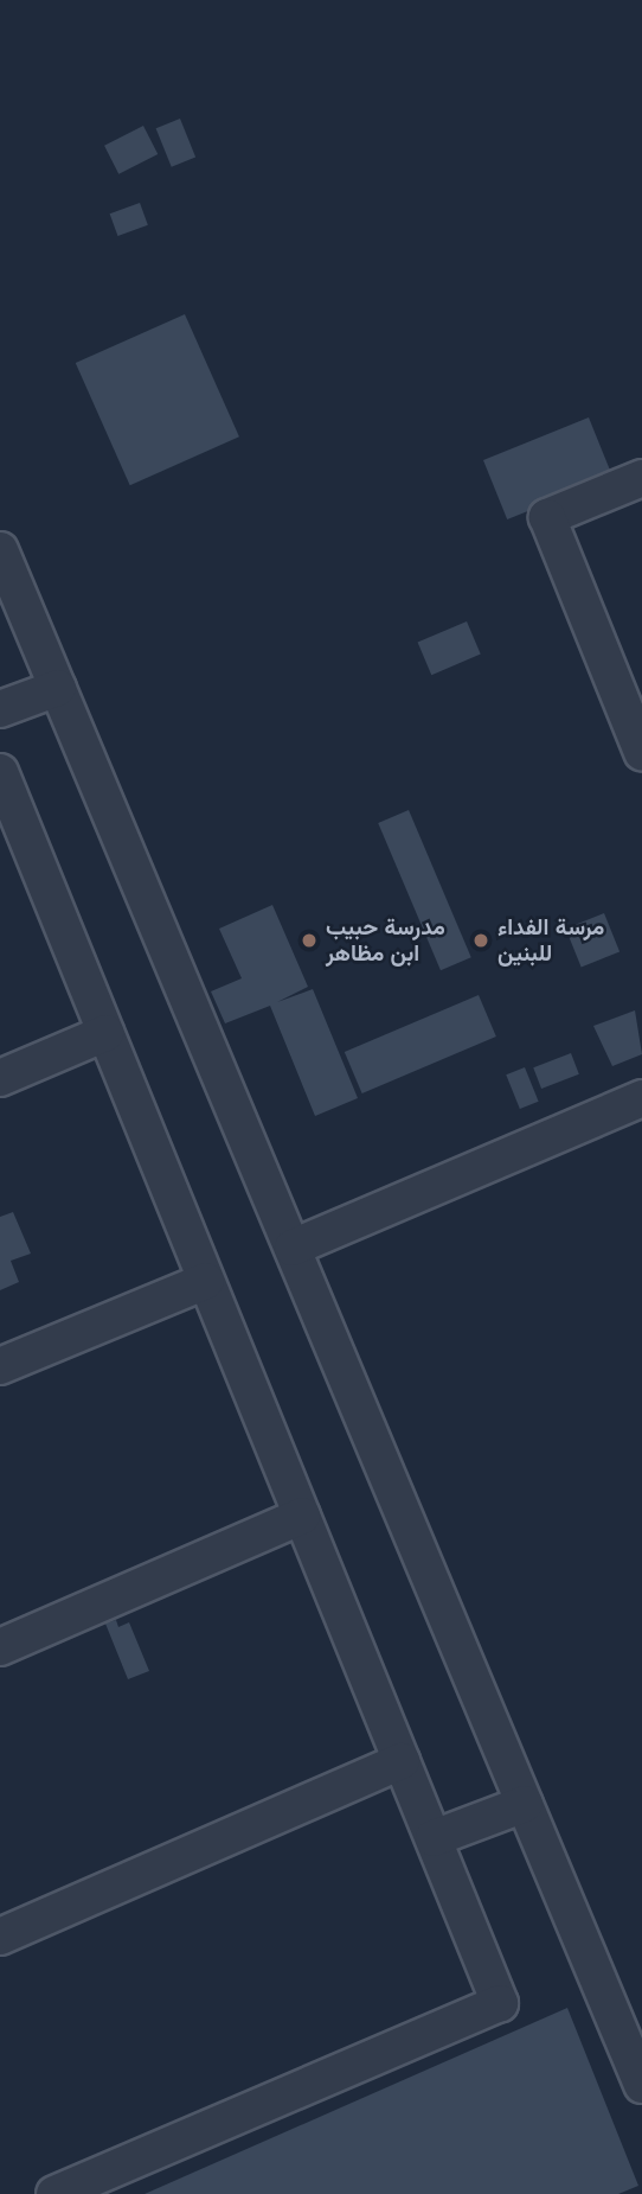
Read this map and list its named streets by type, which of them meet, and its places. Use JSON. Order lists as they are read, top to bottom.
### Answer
{
  "places": ["مدرسة حبيب ابن مظاهر", "مرسة الفداء للبنين"]
}
